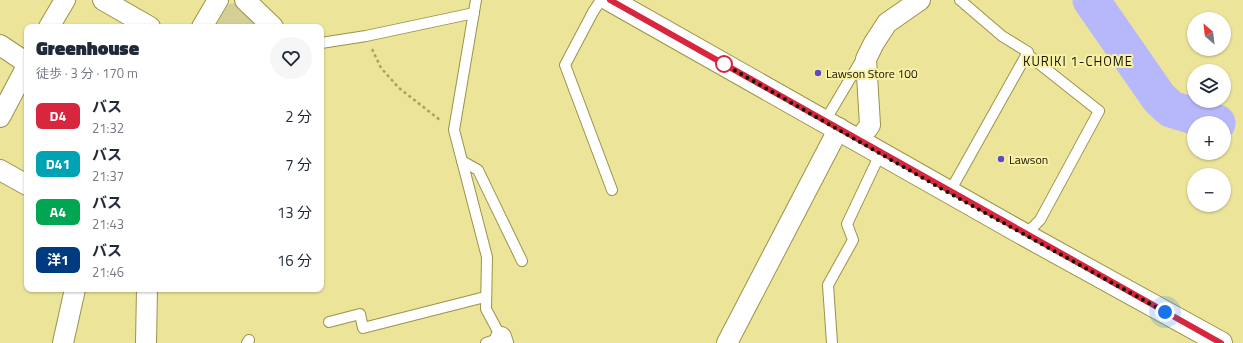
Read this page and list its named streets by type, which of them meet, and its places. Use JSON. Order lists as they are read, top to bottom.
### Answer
{
  "districts": ["KURIKI 1-CHOME"],
  "places": ["Lawson Store 100", "Lawson"],
  "lines": ["bus line D4"],
  "north": "top left",
  "page": {
    "map_buttons": ["+", "−"],
    "heading": ["Greenhouse", "徒歩 · 3 分 · 170 m"],
    "list": [
      {
        "mark": "D4",
        "name": "バス",
        "note": "21:32",
        "value": "2 分"
      },
      {
        "mark": "D41",
        "name": "バス",
        "note": "21:37",
        "value": "7 分"
      },
      {
        "mark": "A4",
        "name": "バス",
        "note": "21:43",
        "value": "13 分"
      },
      {
        "mark": "洋1",
        "name": "バス",
        "note": "21:46",
        "value": "16 分"
      }
    ]
  }
}
